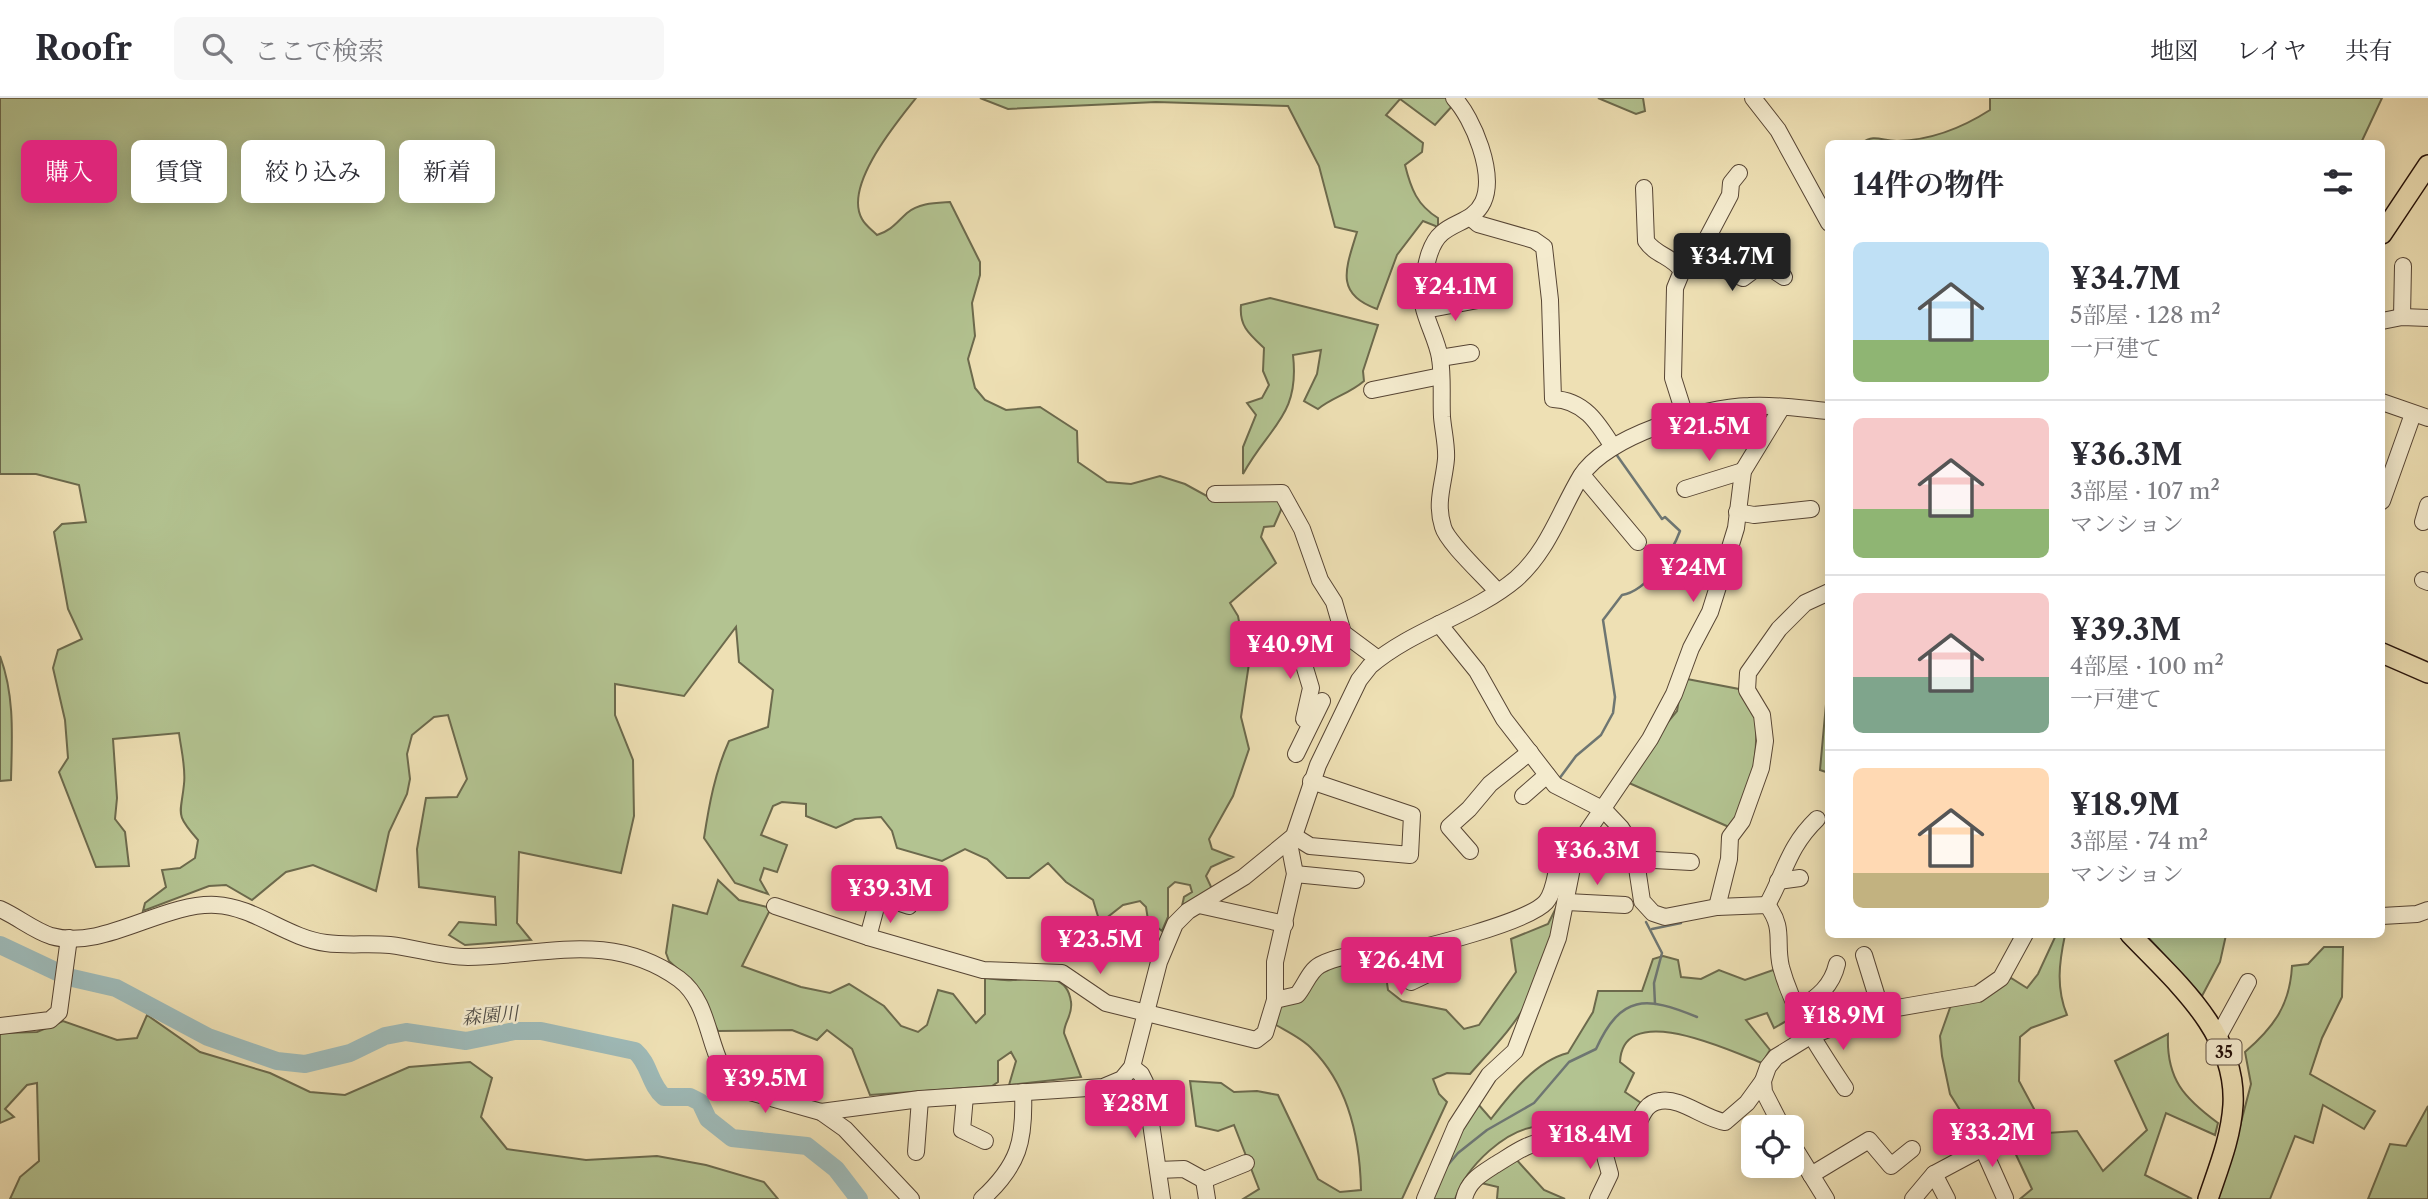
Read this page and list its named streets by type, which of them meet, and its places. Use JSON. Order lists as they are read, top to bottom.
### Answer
{
  "streets": {
    "main road": ["35"]
  },
  "water": ["森園川"],
  "page": {
    "header": "Roofr",
    "search": "ここで検索",
    "nav": ["地図", "レイヤ", "共有"],
    "chip": [
      "購入",
      "賃貸",
      "絞り込み",
      "新着"
    ],
    "heading": "14件の物件",
    "list": [
      {
        "name": "¥34.7M",
        "note": "5部屋 · 128 m² · 一戸建て"
      },
      {
        "name": "¥36.3M",
        "note": "3部屋 · 107 m² · マンション"
      },
      {
        "name": "¥39.3M",
        "note": "4部屋 · 100 m² · 一戸建て"
      },
      {
        "name": "¥18.9M",
        "note": "3部屋 · 74 m² · マンション"
      }
    ],
    "price": [
      "¥34.7M",
      "¥24.1M",
      "¥21.5M",
      "¥24M",
      "¥40.9M",
      "¥36.3M",
      "¥39.3M",
      "¥23.5M",
      "¥26.4M",
      "¥18.9M",
      "¥39.5M",
      "¥28M",
      "¥33.2M",
      "¥18.4M"
    ]
  }
}
